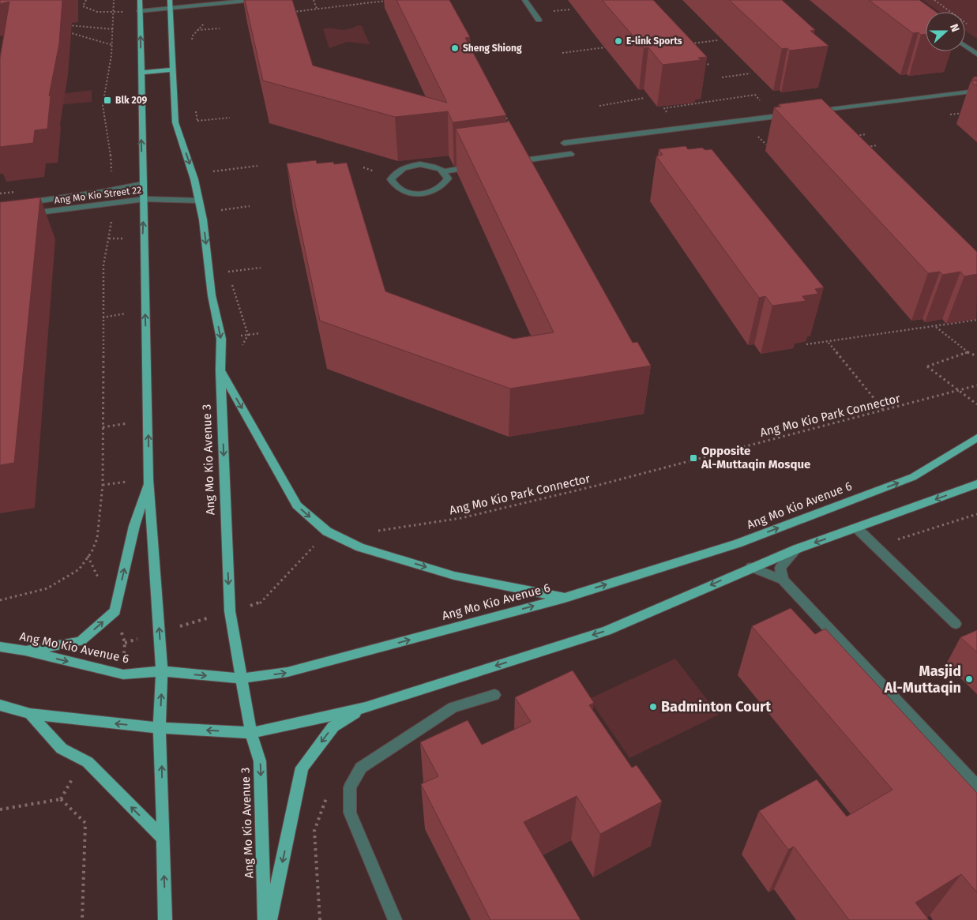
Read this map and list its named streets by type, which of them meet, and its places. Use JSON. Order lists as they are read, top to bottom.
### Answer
{
  "streets": {
    "main road": ["Ang Mo Kio Avenue 3", "Ang Mo Kio Avenue 6"],
    "street": ["Ang Mo Kio Street 22"],
    "path": ["Ang Mo Kio Park Connector"]
  },
  "crossings": [
    ["Ang Mo Kio Street 22", "Ang Mo Kio Avenue 3"],
    ["Ang Mo Kio Avenue 3", "Ang Mo Kio Avenue 6"]
  ],
  "places": {
    "other": [
      "E-link Sports",
      "Sheng Shiong",
      "Masjid Al-Muttaqin",
      "Badminton Court"
    ],
    "transit": ["Blk 209", "Opposite Al-Muttaqin Mosque"]
  },
  "north": "right"
}
